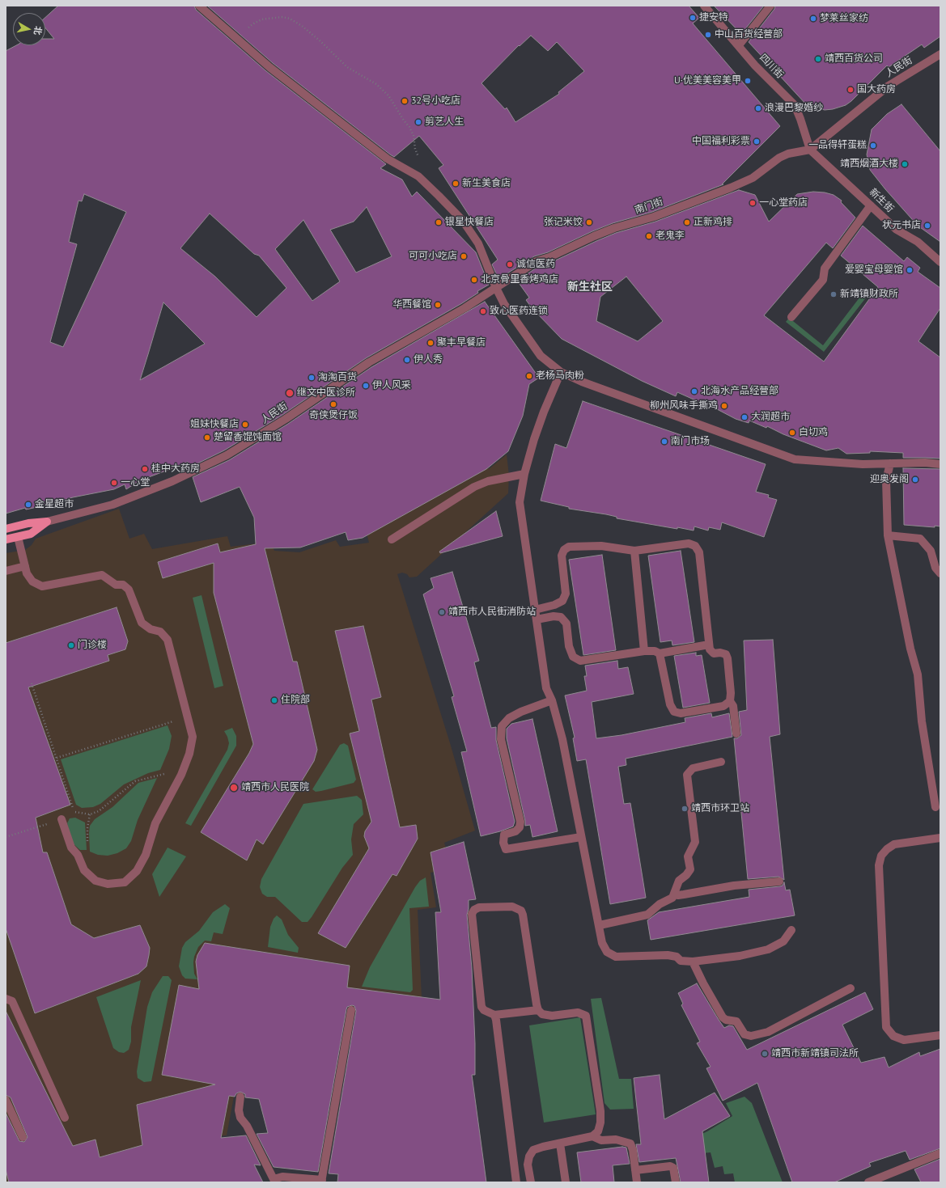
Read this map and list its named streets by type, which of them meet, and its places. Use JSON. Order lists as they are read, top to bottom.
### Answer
{
  "streets": {
    "main road": ["人民街"],
    "street": ["四川街", "新生街", "南门街"]
  },
  "crossings": [
    ["四川街", "人民街"],
    ["四川街", "新生街"],
    ["四川街", "南门街"],
    ["人民街", "新生街"],
    ["人民街", "南门街"],
    ["新生街", "南门街"]
  ],
  "districts": ["新生社区"],
  "places": [
    "捷安特",
    "梦莱丝家纺",
    "中山百货经营部",
    "靖西百货公司",
    "U·优美美容美甲",
    "国大药房",
    "32号小吃店",
    "浪漫巴黎婚纱",
    "剪艺人生",
    "中国福利彩票",
    "一品得轩蛋糕",
    "靖西烟酒大楼",
    "新生美食店",
    "一心堂药店",
    "银星快餐店",
    "张记米饺",
    "正新鸡排",
    "状元书店",
    "老鬼李",
    "可可小吃店",
    "诚信医药",
    "爱婴宝母婴馆",
    "北京骨里香烤鸡店",
    "新靖镇财政所",
    "华西餐馆",
    "致心医药连锁",
    "聚丰早餐店",
    "伊人秀",
    "老杨马肉粉",
    "淘淘百货",
    "伊人风采",
    "北海水产品经营部",
    "继文中医诊所",
    "奇侠煲仔饭",
    "柳州风味手撕鸡",
    "大润超市",
    "姐妹快餐店",
    "白切鸡",
    "楚留香馄饨面馆",
    "南门市场",
    "桂中大药房",
    "迎奥发阁",
    "一心堂",
    "金星超市",
    "靖西市人民街消防站",
    "门诊楼",
    "住院部",
    "靖西市人民医院",
    "靖西市环卫站",
    "靖西市新靖镇司法所"
  ],
  "north": "right"
}
